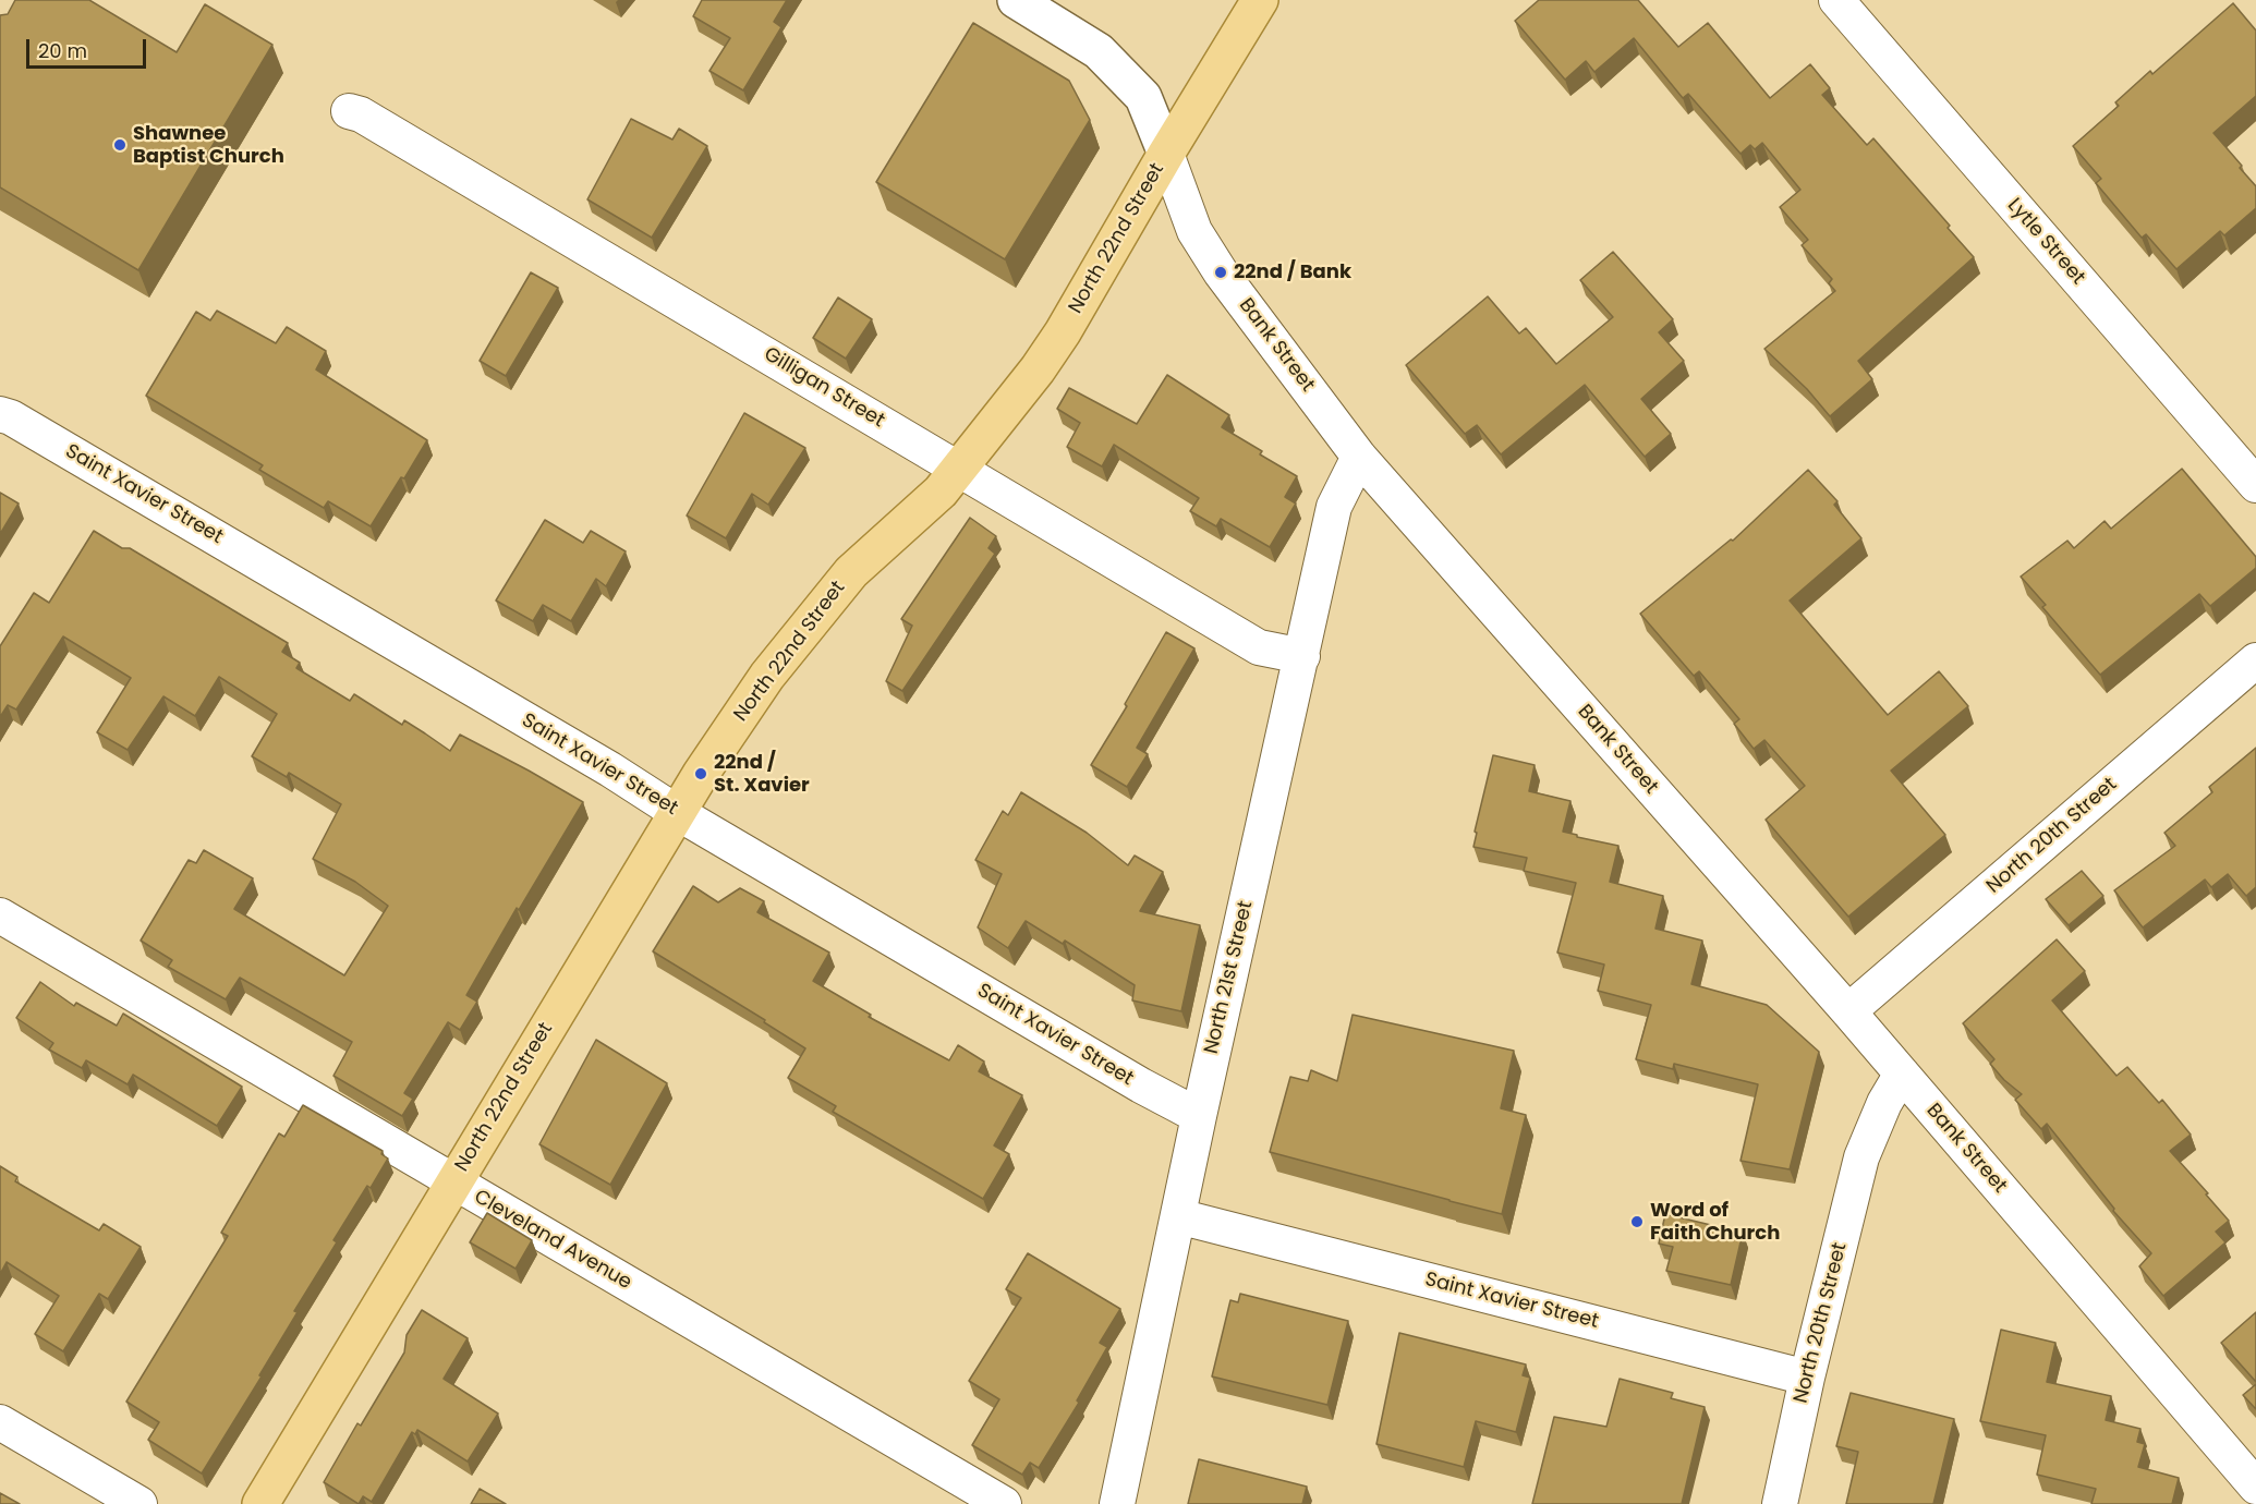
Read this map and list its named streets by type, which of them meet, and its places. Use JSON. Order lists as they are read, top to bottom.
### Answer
{
  "streets": {
    "main road": ["North 22nd Street"],
    "street": [
      "Lytle Street",
      "Bank Street",
      "Gilligan Street",
      "Saint Xavier Street",
      "North 20th Street",
      "North 21st Street",
      "Cleveland Avenue"
    ]
  },
  "crossings": [
    ["North 22nd Street", "Bank Street"],
    ["North 22nd Street", "Gilligan Street"],
    ["North 22nd Street", "Saint Xavier Street"],
    ["North 22nd Street", "Cleveland Avenue"],
    ["Bank Street", "North 20th Street"],
    ["Bank Street", "North 21st Street"],
    ["Gilligan Street", "North 21st Street"],
    ["Saint Xavier Street", "North 20th Street"],
    ["Saint Xavier Street", "North 21st Street"]
  ],
  "places": [
    "Shawnee Baptist Church",
    "22nd / Bank",
    "22nd / St. Xavier",
    "Word of Faith Church"
  ],
  "scale_bar": "20 m"
}
